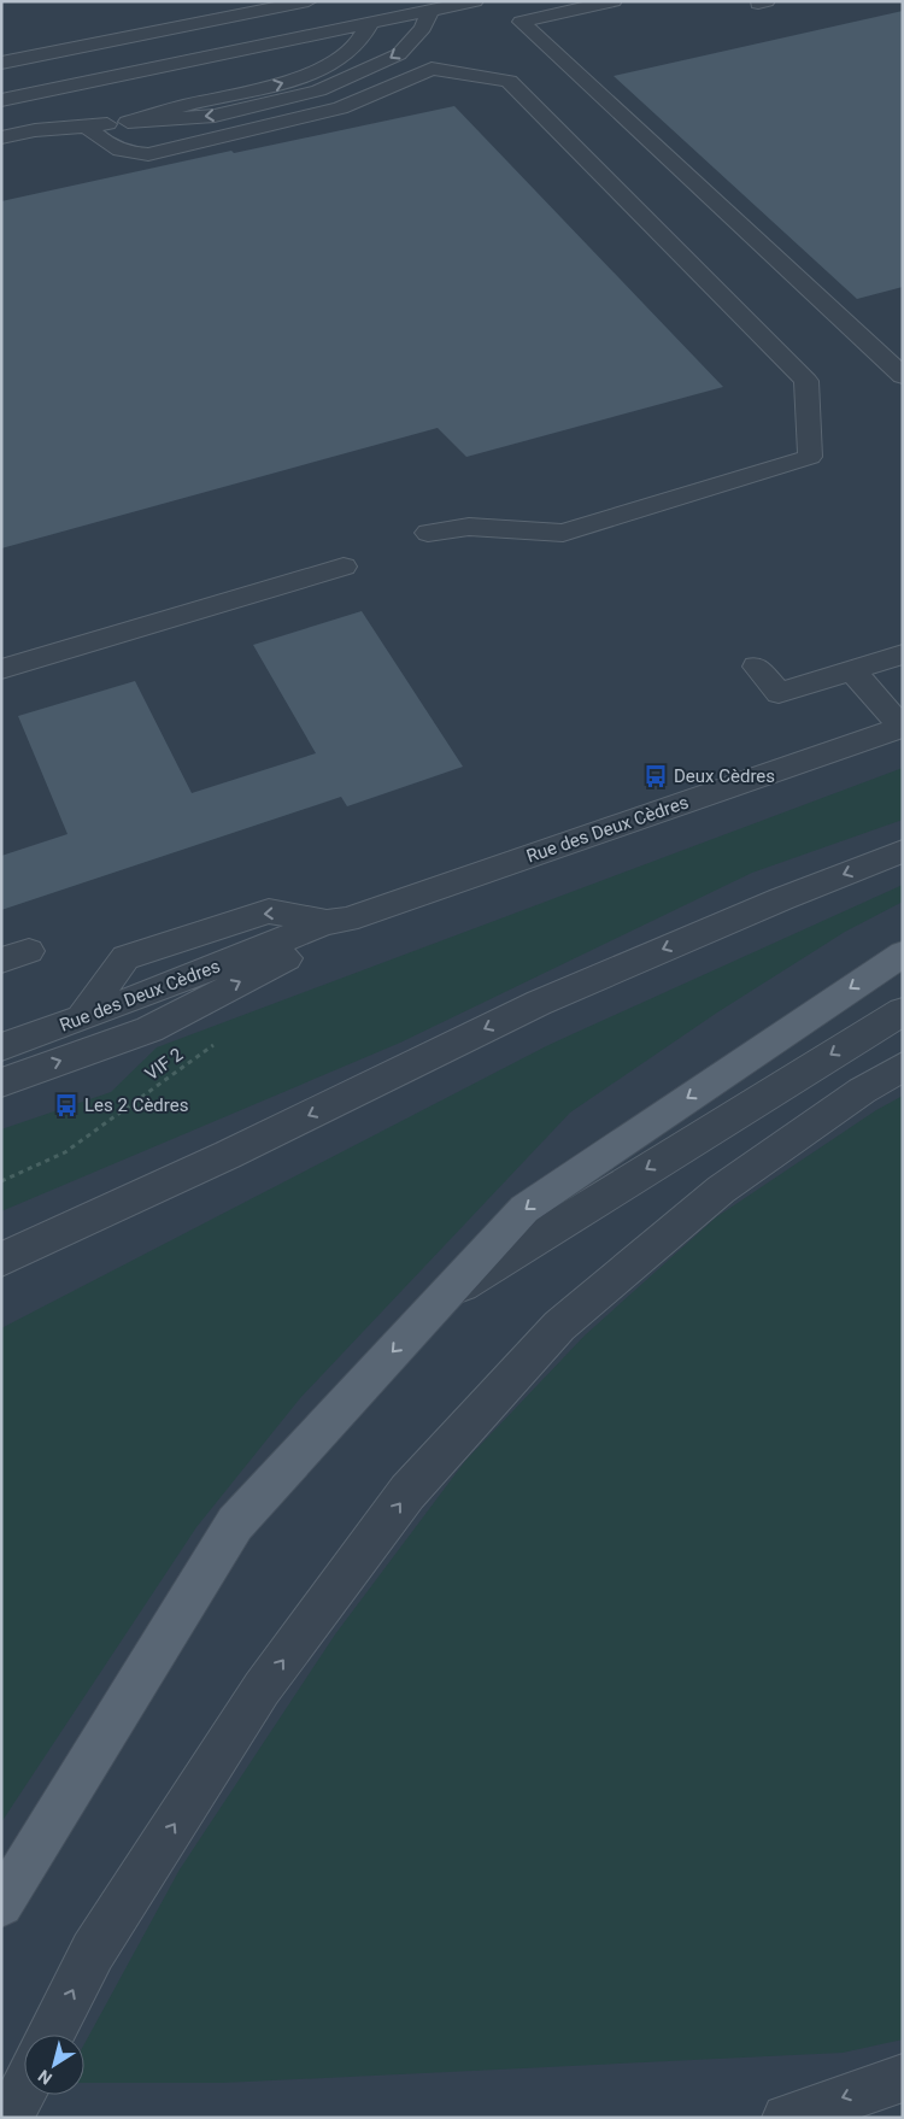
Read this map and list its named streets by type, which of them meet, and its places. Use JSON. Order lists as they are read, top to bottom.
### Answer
{
  "streets": {
    "street": ["Rue des Deux Cèdres"],
    "path": ["VIF 2"]
  },
  "places": {
    "bus stop": ["Deux Cèdres", "Les 2 Cèdres"]
  },
  "north": "bottom left"
}
